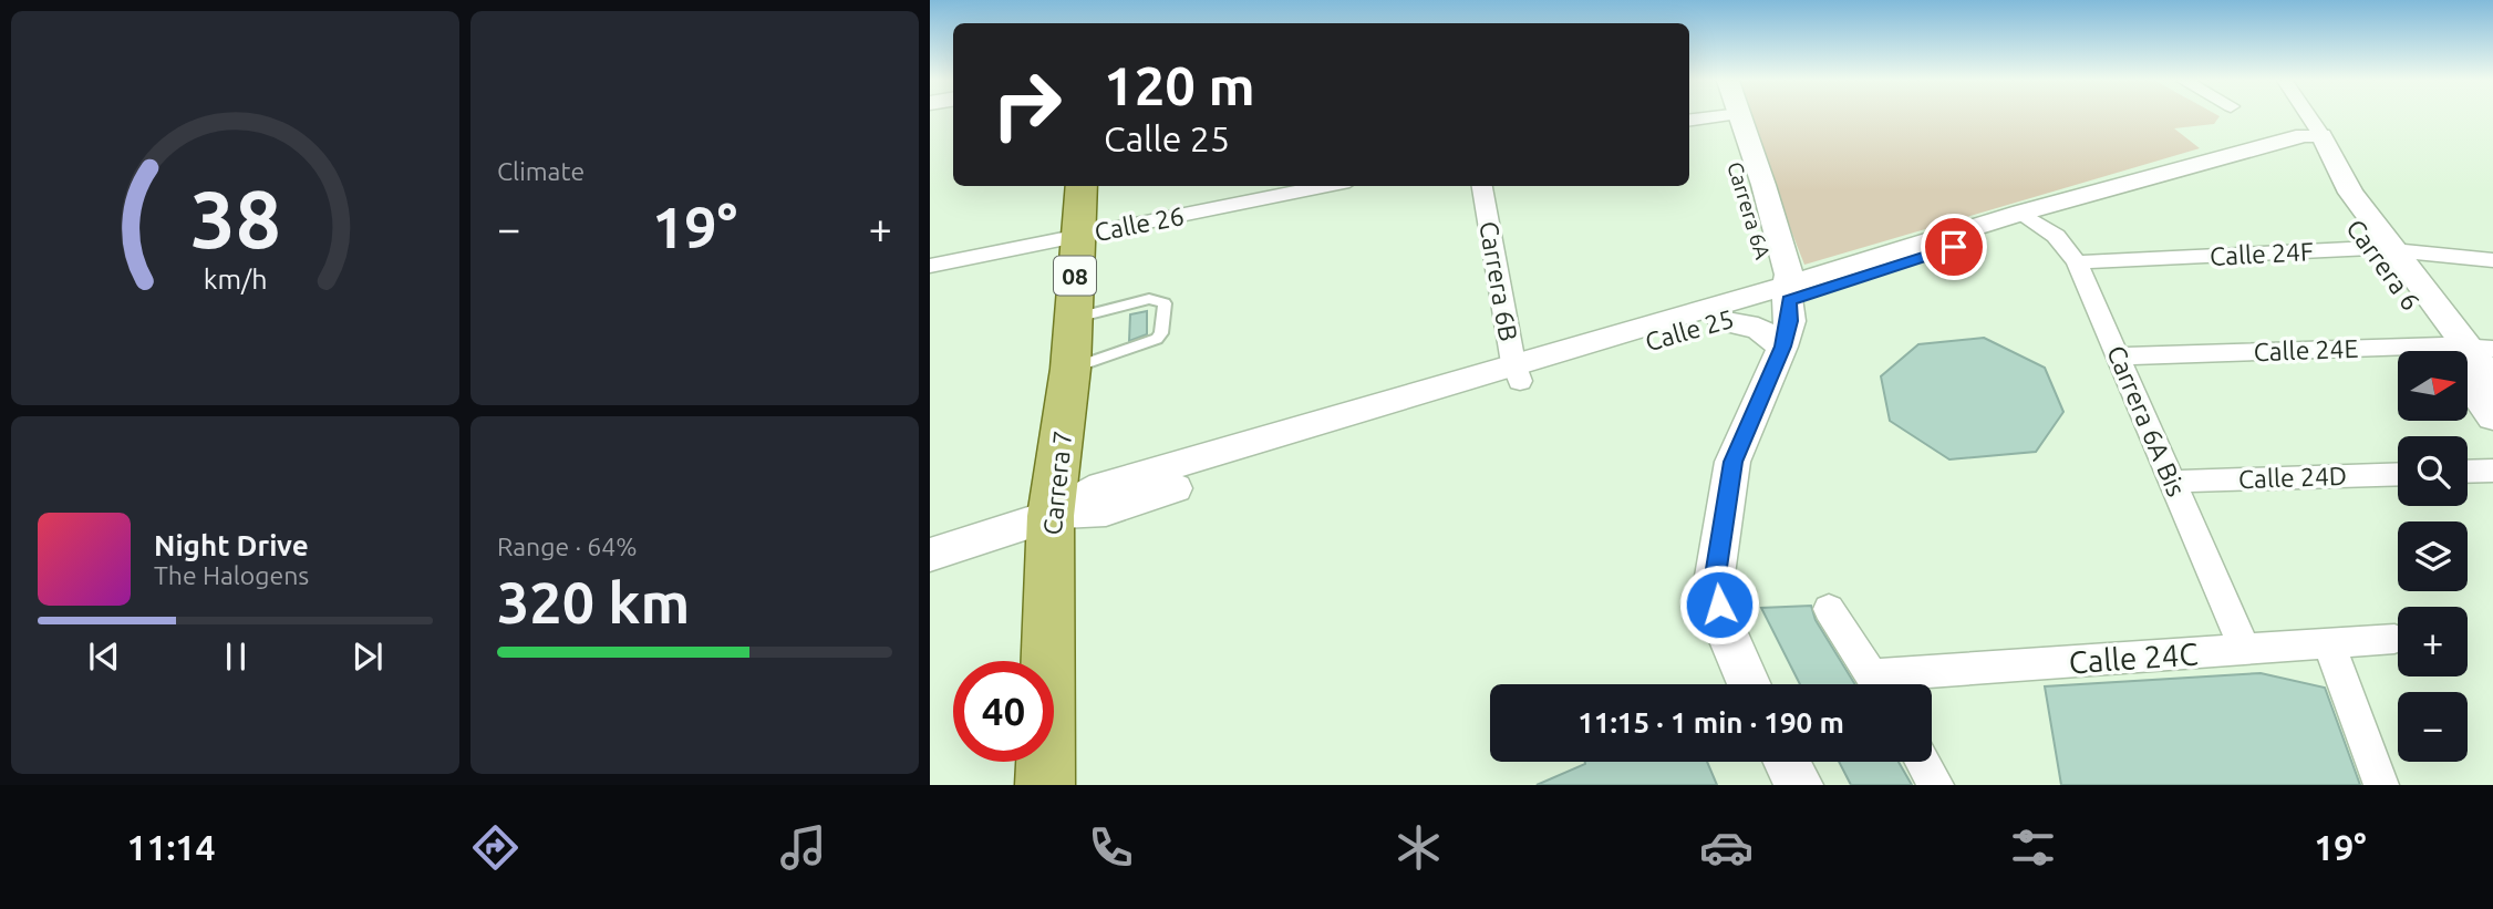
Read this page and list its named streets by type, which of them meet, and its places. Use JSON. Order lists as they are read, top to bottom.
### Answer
{
  "streets": {
    "main road": ["08", "Carrera 7"],
    "street": [
      "Carrera 6A",
      "Calle 26",
      "Calle 24F",
      "Carrera 6",
      "Carrera 6B",
      "Calle 25",
      "Calle 24E",
      "Carrera 6A Bis",
      "Calle 24D",
      "Calle 24C"
    ]
  },
  "crossings": [
    ["Carrera 6A", "Calle 25"],
    ["Calle 26", "Carrera 7"],
    ["Calle 24F", "Carrera 6"],
    ["Calle 24F", "Carrera 6A Bis"],
    ["Carrera 6", "Calle 25"],
    ["Carrera 6", "Calle 24E"],
    ["Carrera 6B", "Calle 25"],
    ["Calle 25", "Carrera 6A Bis"],
    ["Calle 25", "Carrera 7"],
    ["Calle 24E", "Carrera 6A Bis"],
    ["Carrera 6A Bis", "Calle 24D"],
    ["Carrera 6A Bis", "Calle 24C"]
  ],
  "north": "right",
  "page": {
    "tile": [
      "Climate",
      ["Range · 64%", "320 km"]
    ],
    "turn": ["120 m", "Calle 25"],
    "heat": ["−", "19°", "+"],
    "map_buttons": ["+", "−"],
    "song": ["Night Drive", "The Halogens"],
    "limit": "40",
    "trip": "11:15 · 1 min · 190 m",
    "tabs": ["11:14", "19°"],
    "gauge": ["38", "km/h"]
  }
}
